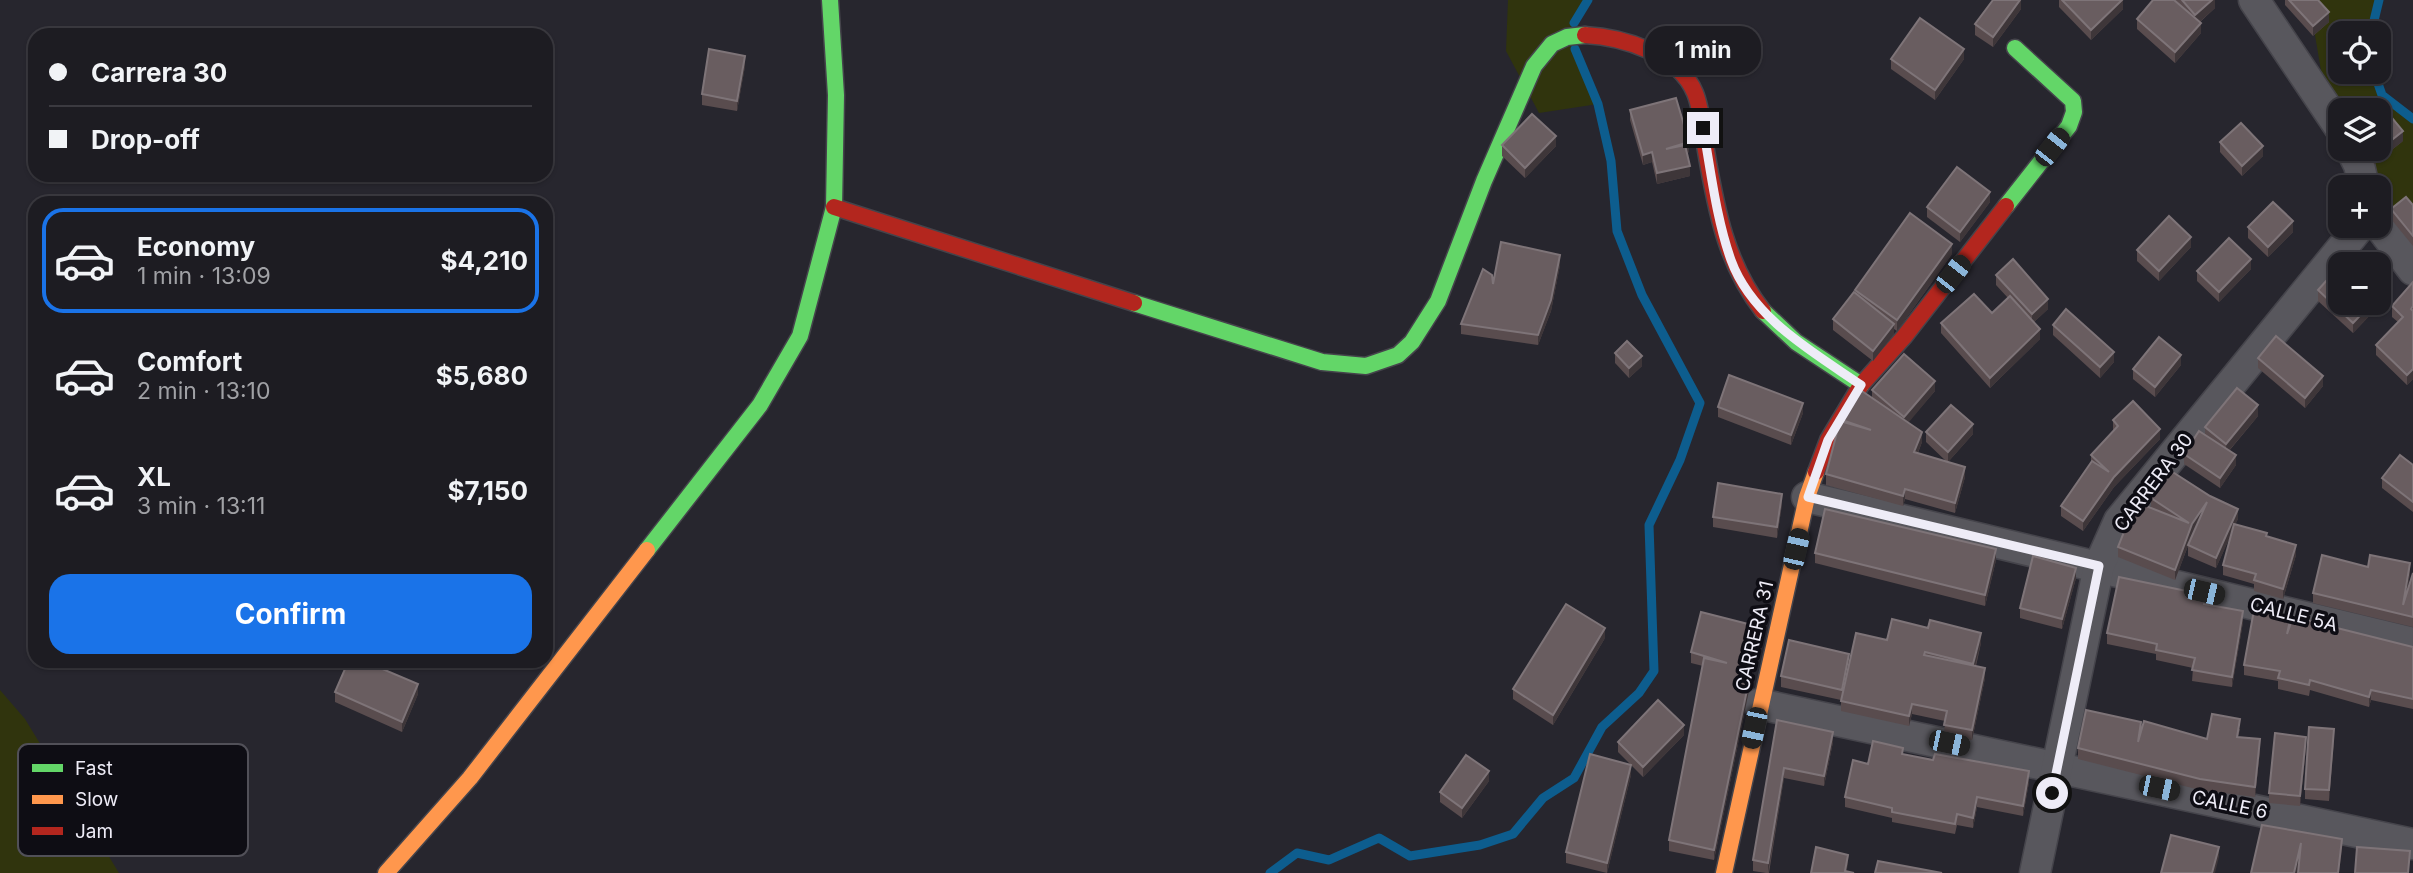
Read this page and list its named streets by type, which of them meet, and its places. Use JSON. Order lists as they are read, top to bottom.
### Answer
{
  "streets": {
    "street": [
      "CARRERA 30",
      "CALLE 5A",
      "CARRERA 31",
      "CALLE 6"
    ]
  },
  "crossings": [
    ["CARRERA 30", "CALLE 5A"],
    ["CARRERA 30", "CALLE 6"],
    ["CALLE 5A", "CARRERA 31"],
    ["CARRERA 31", "CALLE 6"]
  ],
  "legend": ["Fast", "Slow", "Jam"],
  "page": {
    "map_buttons": ["+", "−"],
    "bubble": "1 min",
    "banner": ["Carrera 30", "Drop-off"],
    "list": [
      {
        "name": "Economy",
        "note": "1 min · 13:09",
        "value": "$4,210"
      },
      {
        "name": "Comfort",
        "note": "2 min · 13:10",
        "value": "$5,680"
      },
      {
        "name": "XL",
        "note": "3 min · 13:11",
        "value": "$7,150"
      }
    ],
    "buttons": "Confirm"
  }
}
